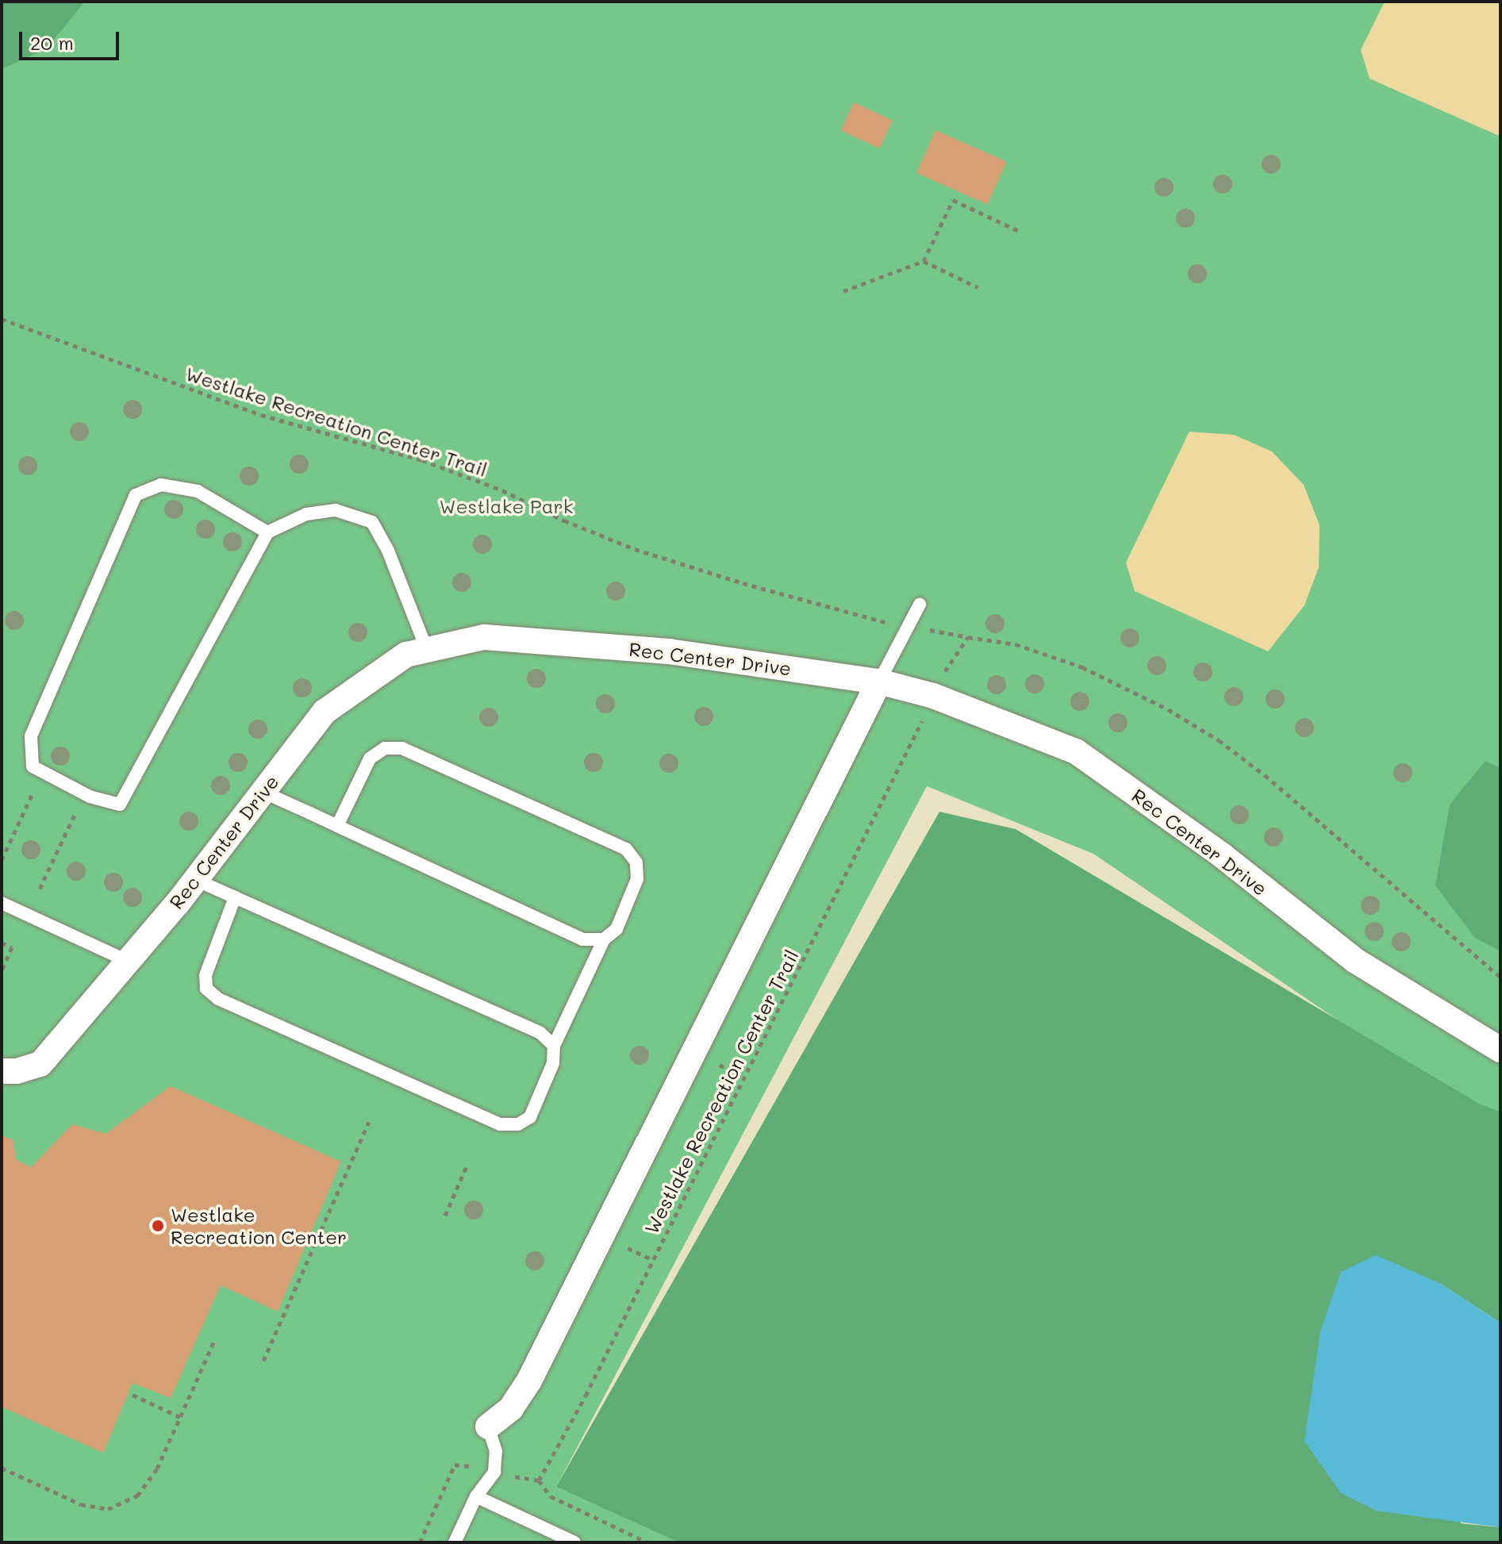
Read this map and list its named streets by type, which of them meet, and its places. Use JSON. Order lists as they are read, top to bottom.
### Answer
{
  "streets": {
    "street": ["Rec Center Drive"],
    "path": ["Westlake Recreation Center Trail"]
  },
  "parks": ["Westlake Park"],
  "places": ["Westlake Recreation Center"],
  "scale_bar": "20 m"
}
